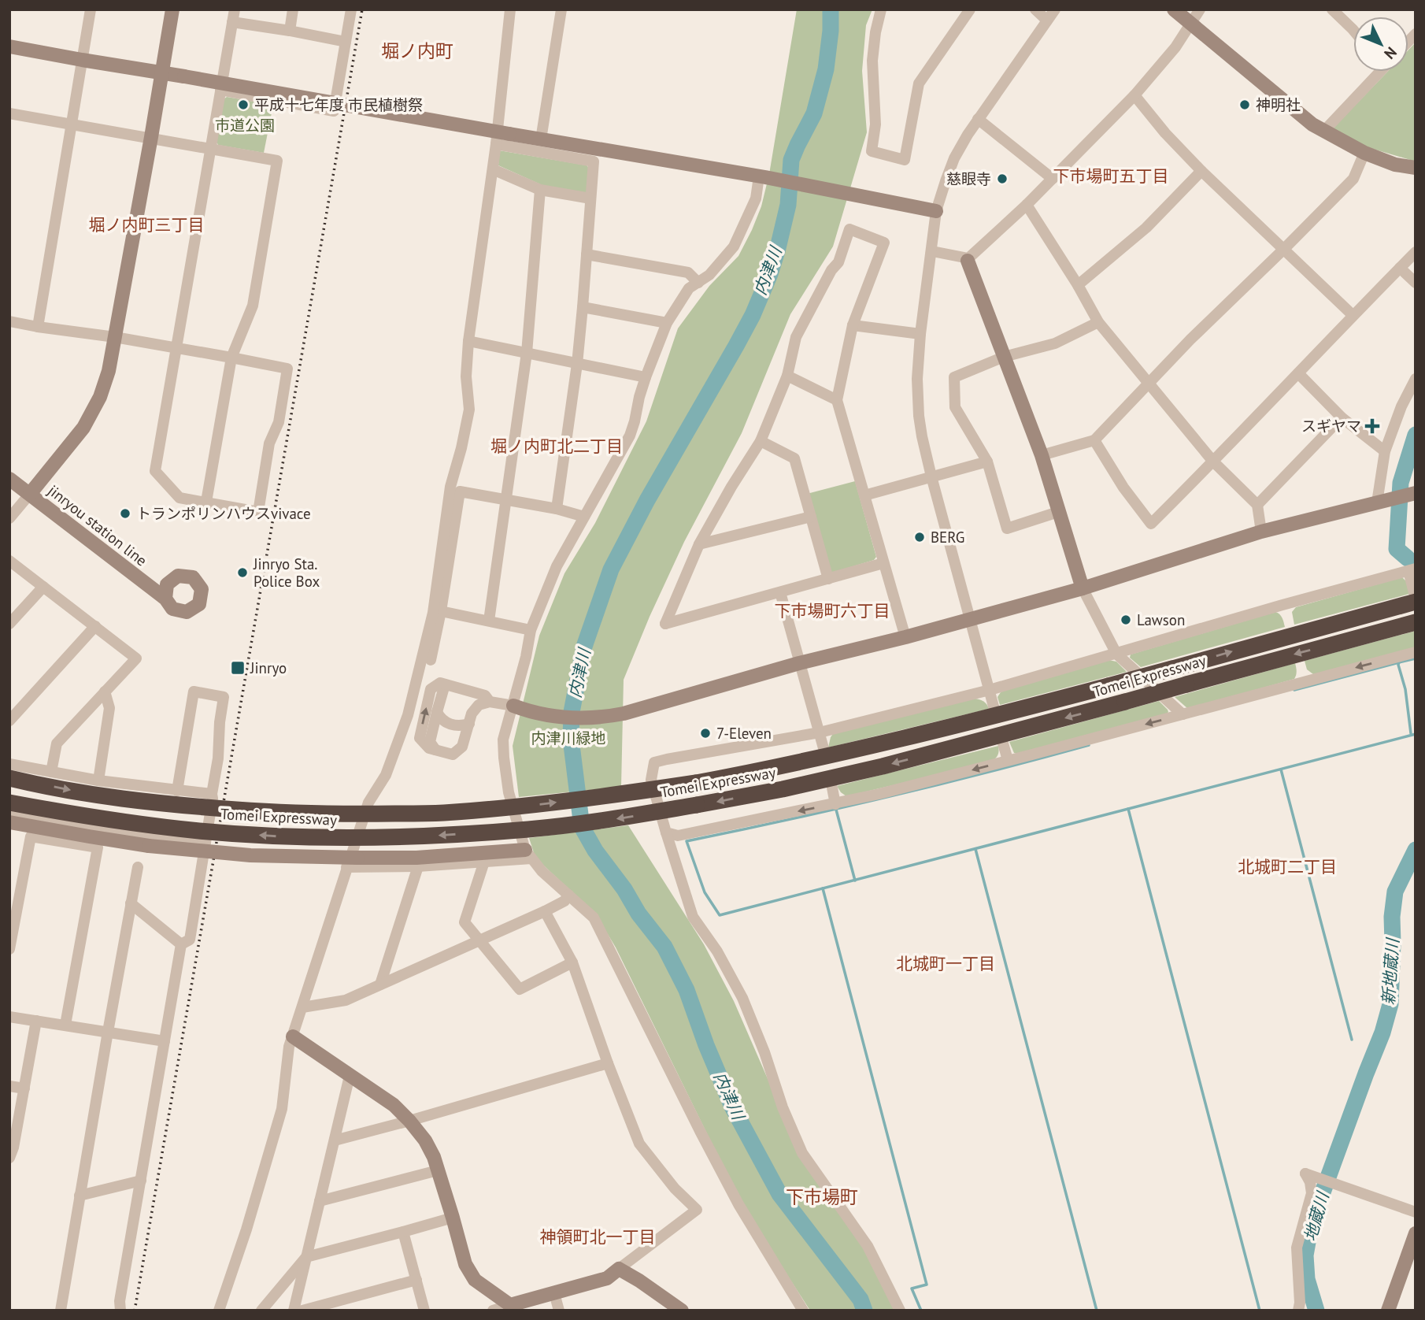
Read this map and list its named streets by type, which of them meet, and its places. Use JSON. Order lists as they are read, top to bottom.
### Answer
{
  "streets": {
    "highway": ["Tomei Expressway"],
    "street": ["jinryou station line"]
  },
  "districts": [
    "堀ノ内町",
    "下市場町五丁目",
    "堀ノ内町三丁目",
    "堀ノ内町北二丁目",
    "下市場町六丁目",
    "北城町二丁目",
    "北城町一丁目",
    "下市場町",
    "神領町北一丁目"
  ],
  "water": ["内津川", "新地蔵川", "地蔵川"],
  "parks": ["市道公園", "内津川緑地"],
  "places": {
    "other": [
      "平成十七年度 市民植樹祭",
      "神明社",
      "慈眼寺",
      "トランポリンハウスvivace",
      "BERG",
      "Jinryo Sta. Police Box",
      "Lawson",
      "7-Eleven"
    ],
    "health": ["スギヤマ"],
    "transit": ["Jinryo"]
  },
  "north": "bottom right"
}
